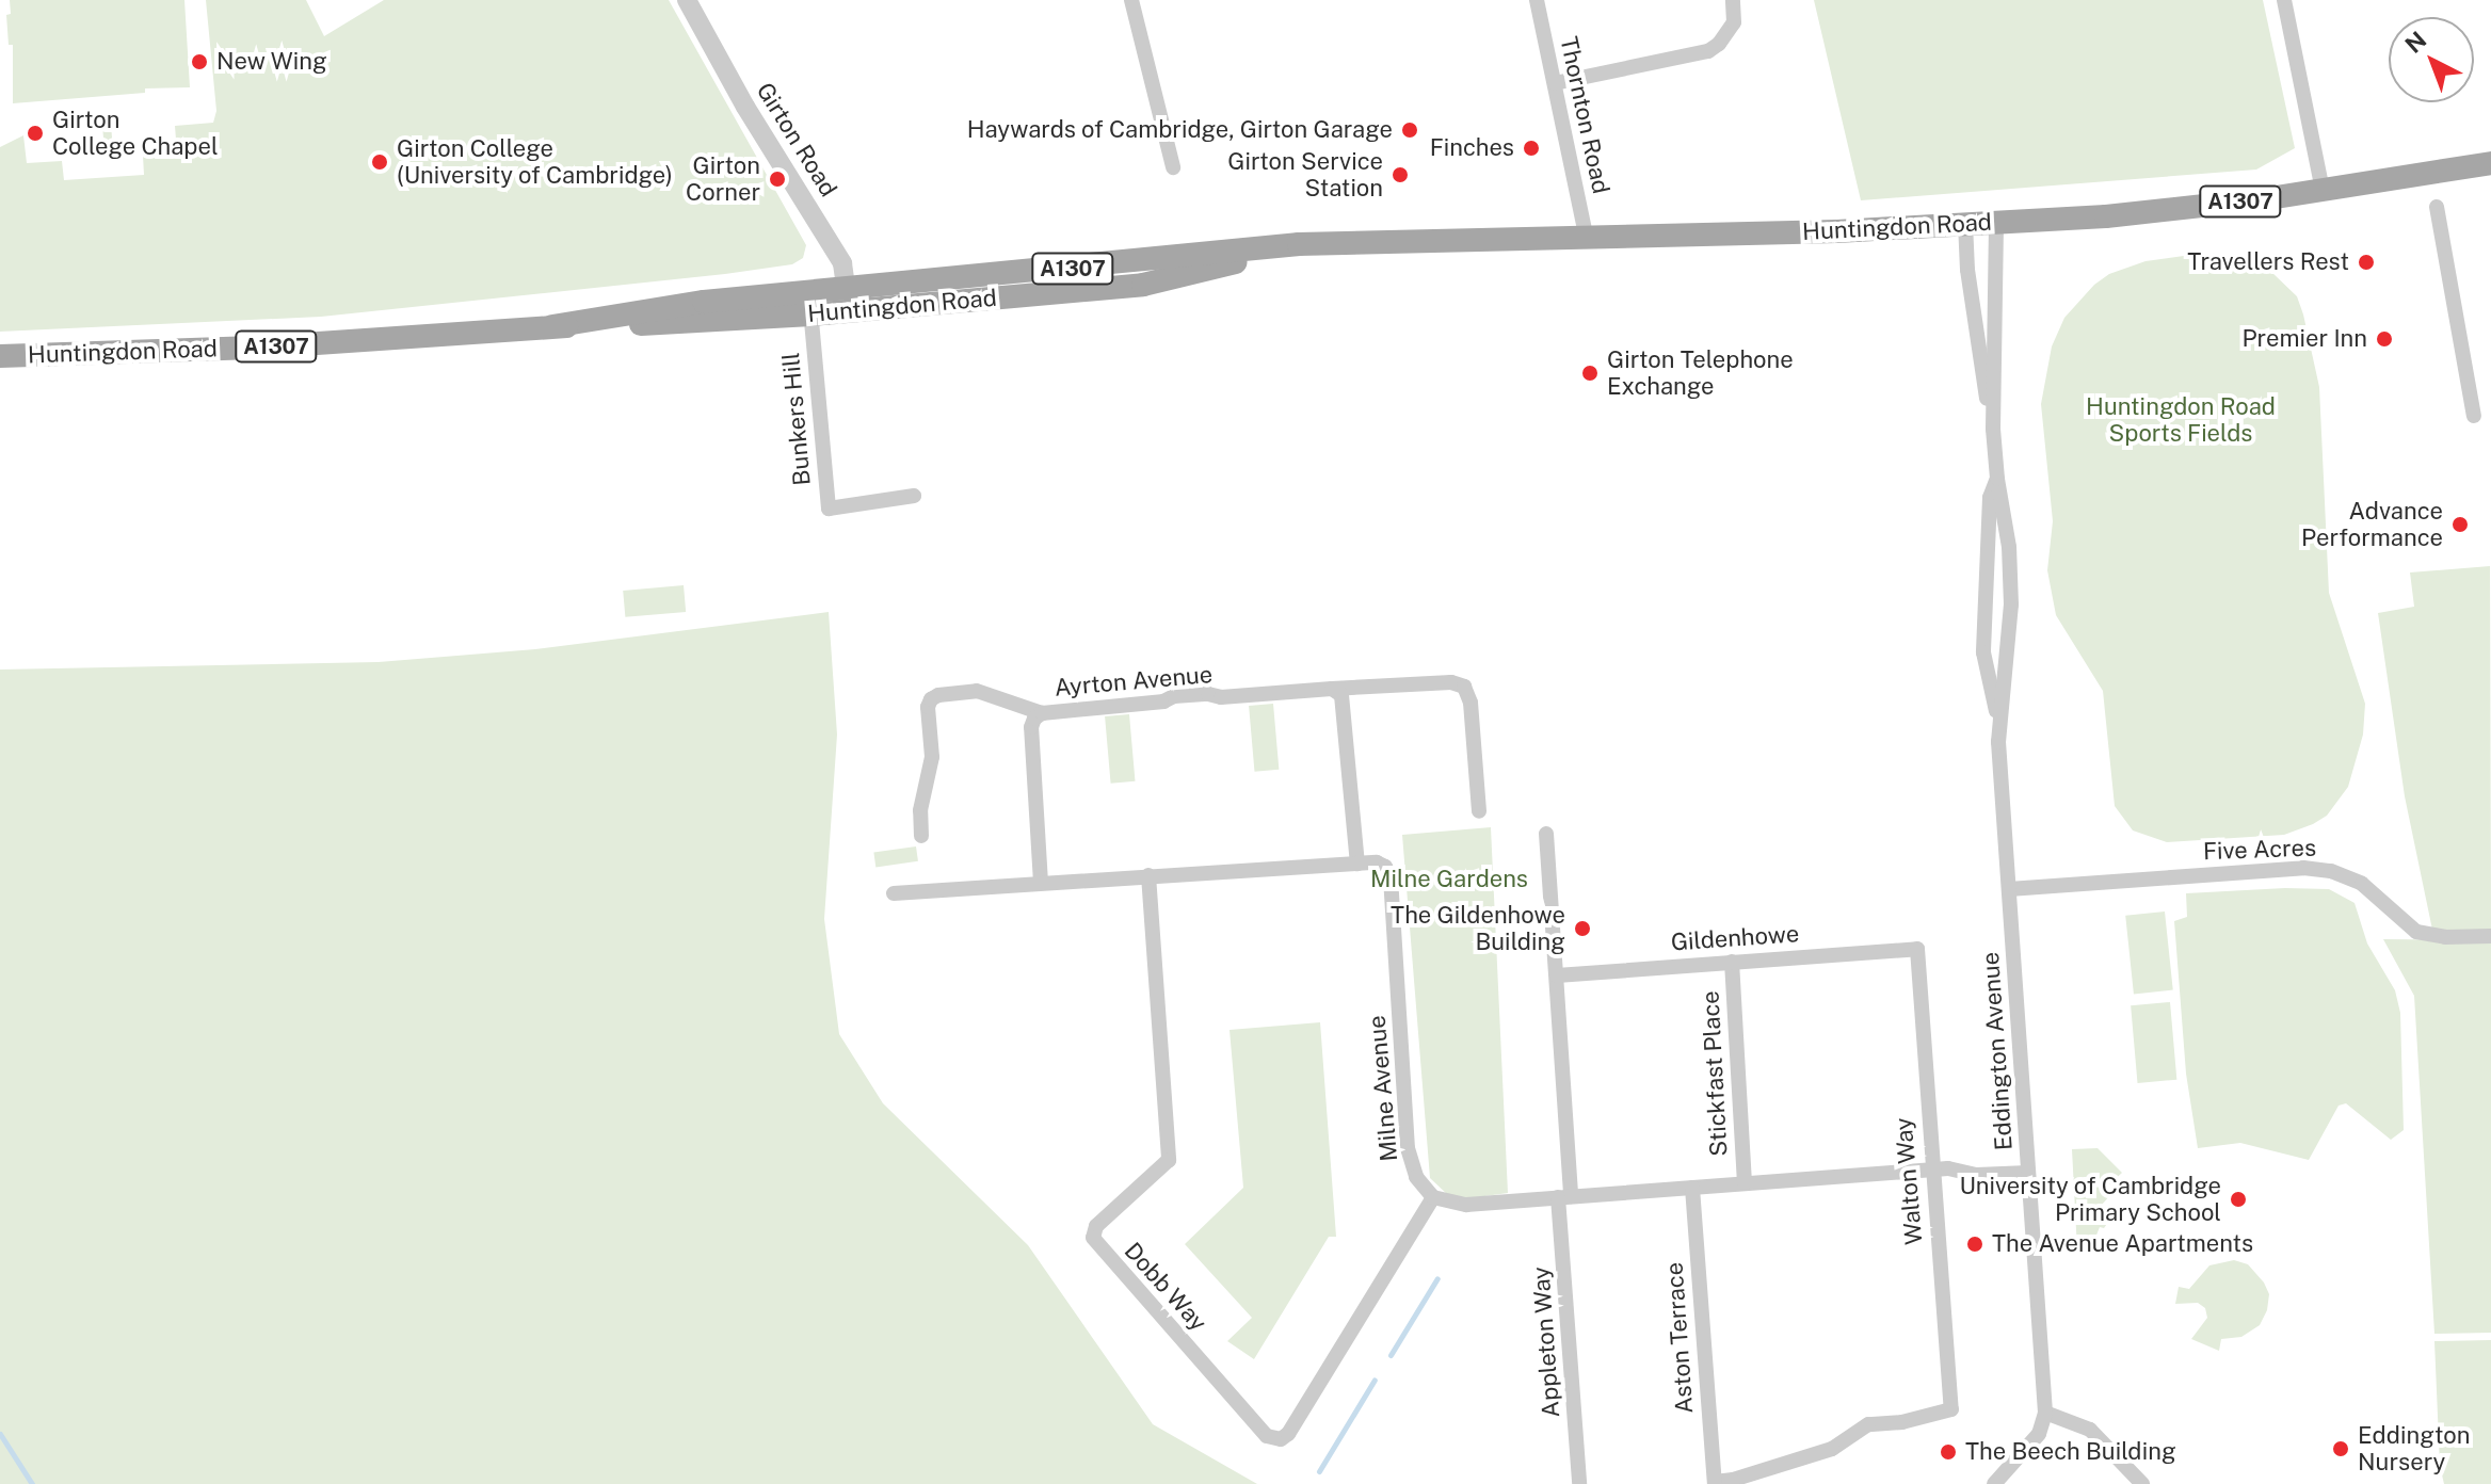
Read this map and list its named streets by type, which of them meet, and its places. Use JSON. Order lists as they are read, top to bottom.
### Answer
{
  "streets": {
    "main road": ["A1307", "Huntingdon Road"],
    "street": [
      "Thornton Road",
      "Girton Road",
      "Bunkers Hill",
      "Ayrton Avenue",
      "Five Acres",
      "Gildenhowe",
      "Eddington Avenue",
      "Stickfast Place",
      "Milne Avenue",
      "Walton Way",
      "Dobb Way",
      "Aston Terrace",
      "Appleton Way"
    ]
  },
  "crossings": [
    ["Thornton Road", "Huntingdon Road"],
    ["Girton Road", "Huntingdon Road"],
    ["Huntingdon Road", "Bunkers Hill"],
    ["Huntingdon Road", "Eddington Avenue"],
    ["Ayrton Avenue", "Milne Avenue"],
    ["Five Acres", "Eddington Avenue"],
    ["Gildenhowe", "Stickfast Place"],
    ["Gildenhowe", "Walton Way"],
    ["Milne Avenue", "Dobb Way"],
    ["Walton Way", "Aston Terrace"]
  ],
  "parks": ["Huntingdon Road Sports Fields", "Milne Gardens"],
  "places": [
    "New Wing",
    "Haywards of Cambridge, Girton Garage",
    "Girton College Chapel",
    "Finches",
    "Girton College (University of Cambridge)",
    "Girton Service Station",
    "Girton Corner",
    "Travellers Rest",
    "Premier Inn",
    "Girton Telephone Exchange",
    "Advance Performance",
    "The Gildenhowe Building",
    "University of Cambridge Primary School",
    "The Avenue Apartments",
    "Eddington Nursery",
    "The Beech Building"
  ],
  "north": "top left"
}
